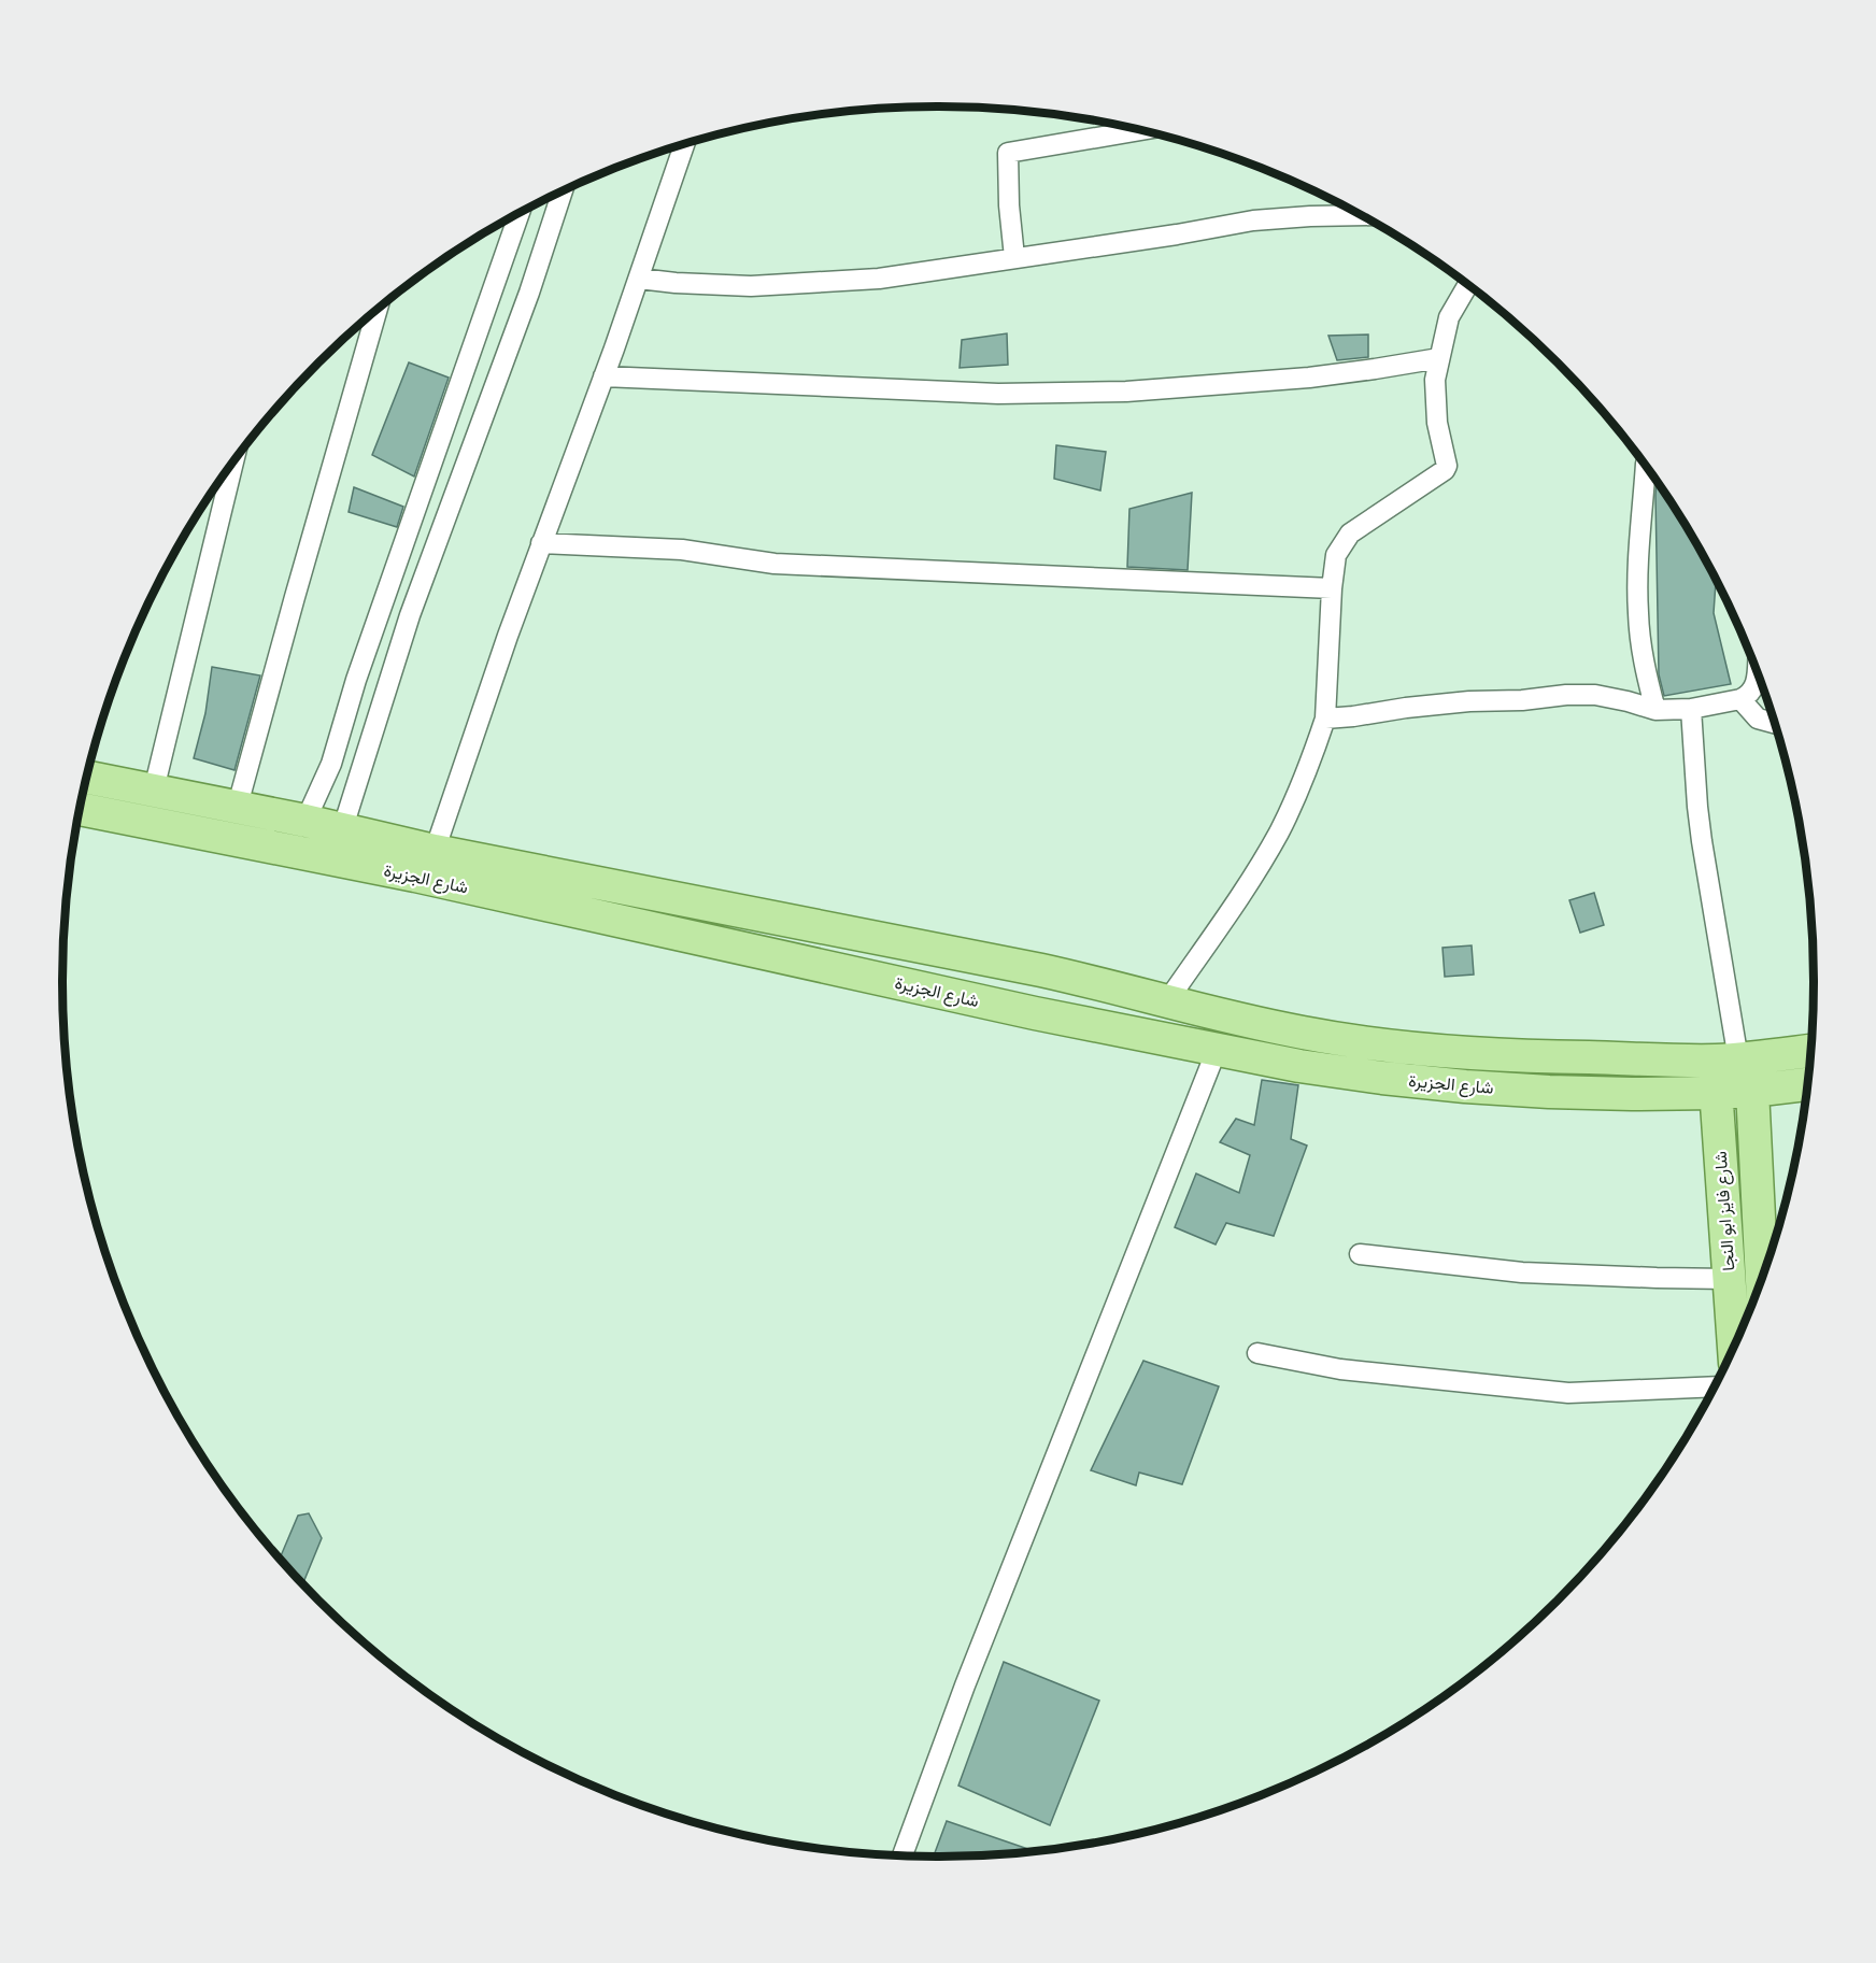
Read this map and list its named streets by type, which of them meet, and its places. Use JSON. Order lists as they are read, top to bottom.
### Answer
{
  "streets": {
    "main road": ["شارع الجزيرة", "شارع فايز ابو النجا"]
  },
  "crossings": [
    ["شارع الجزيرة", "شارع فايز ابو النجا"]
  ]
}
